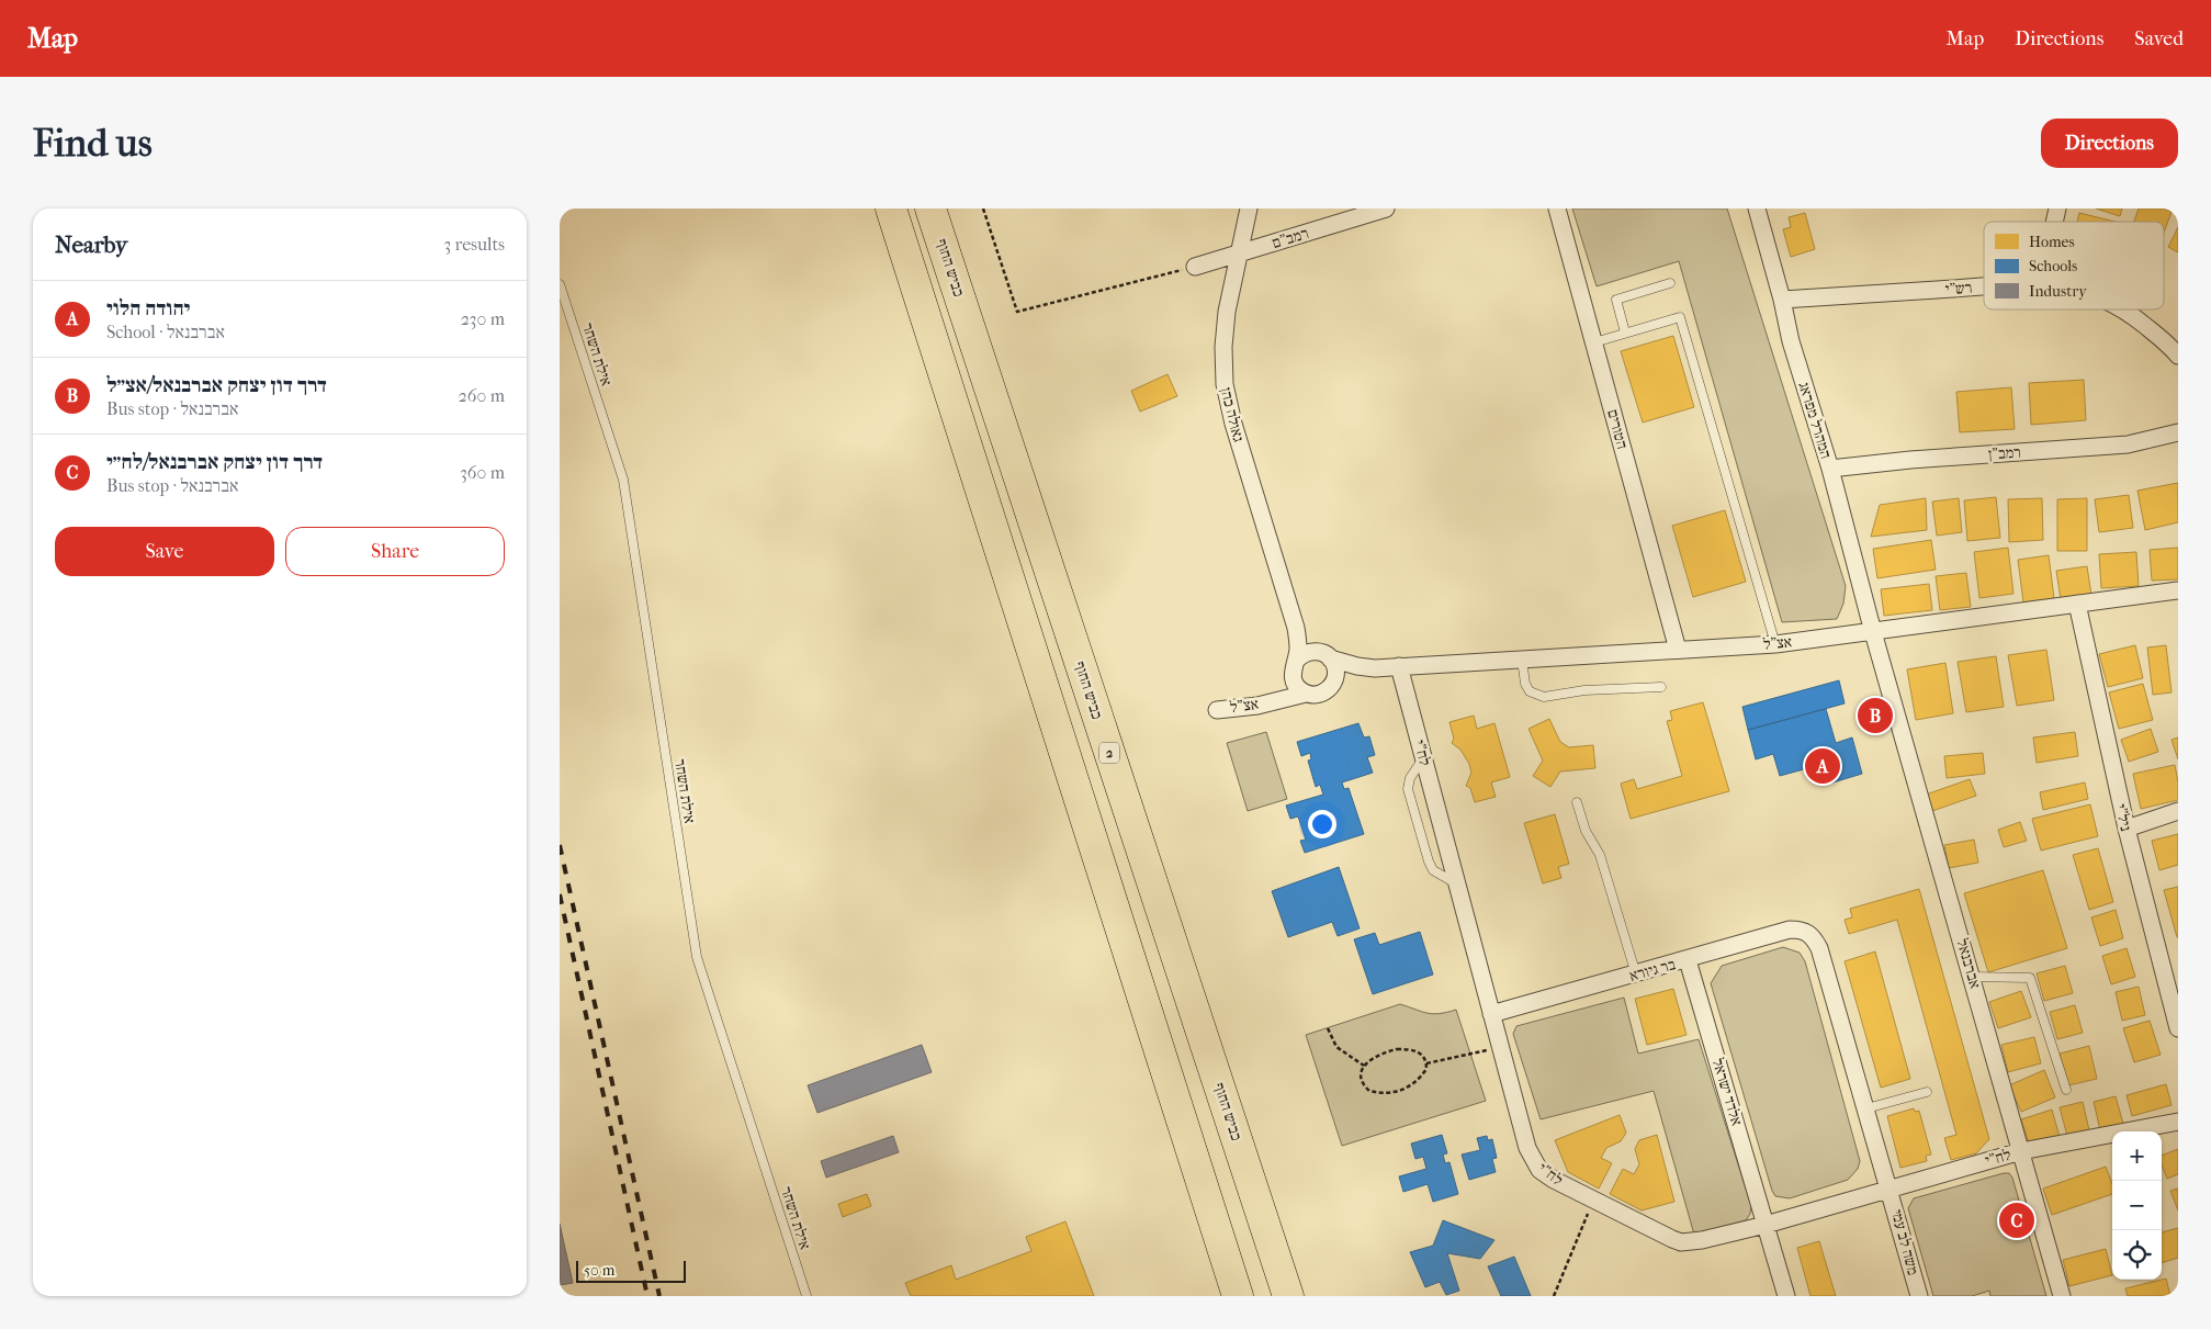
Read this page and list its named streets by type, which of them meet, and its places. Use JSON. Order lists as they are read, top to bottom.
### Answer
{
  "streets": {
    "highway": ["כביש החוף", "2"],
    "street": [
      "רמב\"ם",
      "רש\"י",
      "גאולה כהן",
      "המהרל מפראג",
      "הטורים",
      "רמב\"ן",
      "אצ\"ל",
      "לח\"י",
      "ניל\"י",
      "אברבנאל",
      "בר גיורא",
      "אלדד ישראל",
      "משה לב עמי"
    ],
    "lane": ["אילת השחר"]
  },
  "crossings": [
    ["רמב\"ם", "גאולה כהן"],
    ["רש\"י", "המהרל מפראג"],
    ["גאולה כהן", "אצ\"ל"],
    ["המהרל מפראג", "רמב\"ן"],
    ["המהרל מפראג", "אצ\"ל"],
    ["המהרל מפראג", "אברבנאל"],
    ["הטורים", "אצ\"ל"],
    ["אצ\"ל", "לח\"י"],
    ["אצ\"ל", "ניל\"י"],
    ["אצ\"ל", "אברבנאל"],
    ["לח\"י", "אברבנאל"],
    ["לח\"י", "בר גיורא"],
    ["לח\"י", "אלדד ישראל"],
    ["לח\"י", "משה לב עמי"],
    ["בר גיורא", "אלדד ישראל"]
  ],
  "legend": ["Homes", "Schools", "Industry"],
  "scale_bar": "50 m",
  "page": {
    "header": "Map",
    "nav": ["Map", "Directions", "Saved"],
    "buttons": [
      "Directions",
      ["Save", "Share"]
    ],
    "title": "Find us",
    "heading": ["Nearby", "3 results"],
    "list": [
      {
        "mark": "A",
        "name": "יהודה הלוי",
        "note": "School · אברבנאל",
        "value": "230 m"
      },
      {
        "mark": "B",
        "name": "דרך דון יצחק אברבנאל/אצ״ל",
        "note": "Bus stop · אברבנאל",
        "value": "260 m"
      },
      {
        "mark": "C",
        "name": "דרך דון יצחק אברבנאל/לח״י",
        "note": "Bus stop · אברבנאל",
        "value": "360 m"
      }
    ],
    "pins": ["B", "A", "C"],
    "map_buttons": ["+", "−"],
    "scale": "50 m"
  }
}
